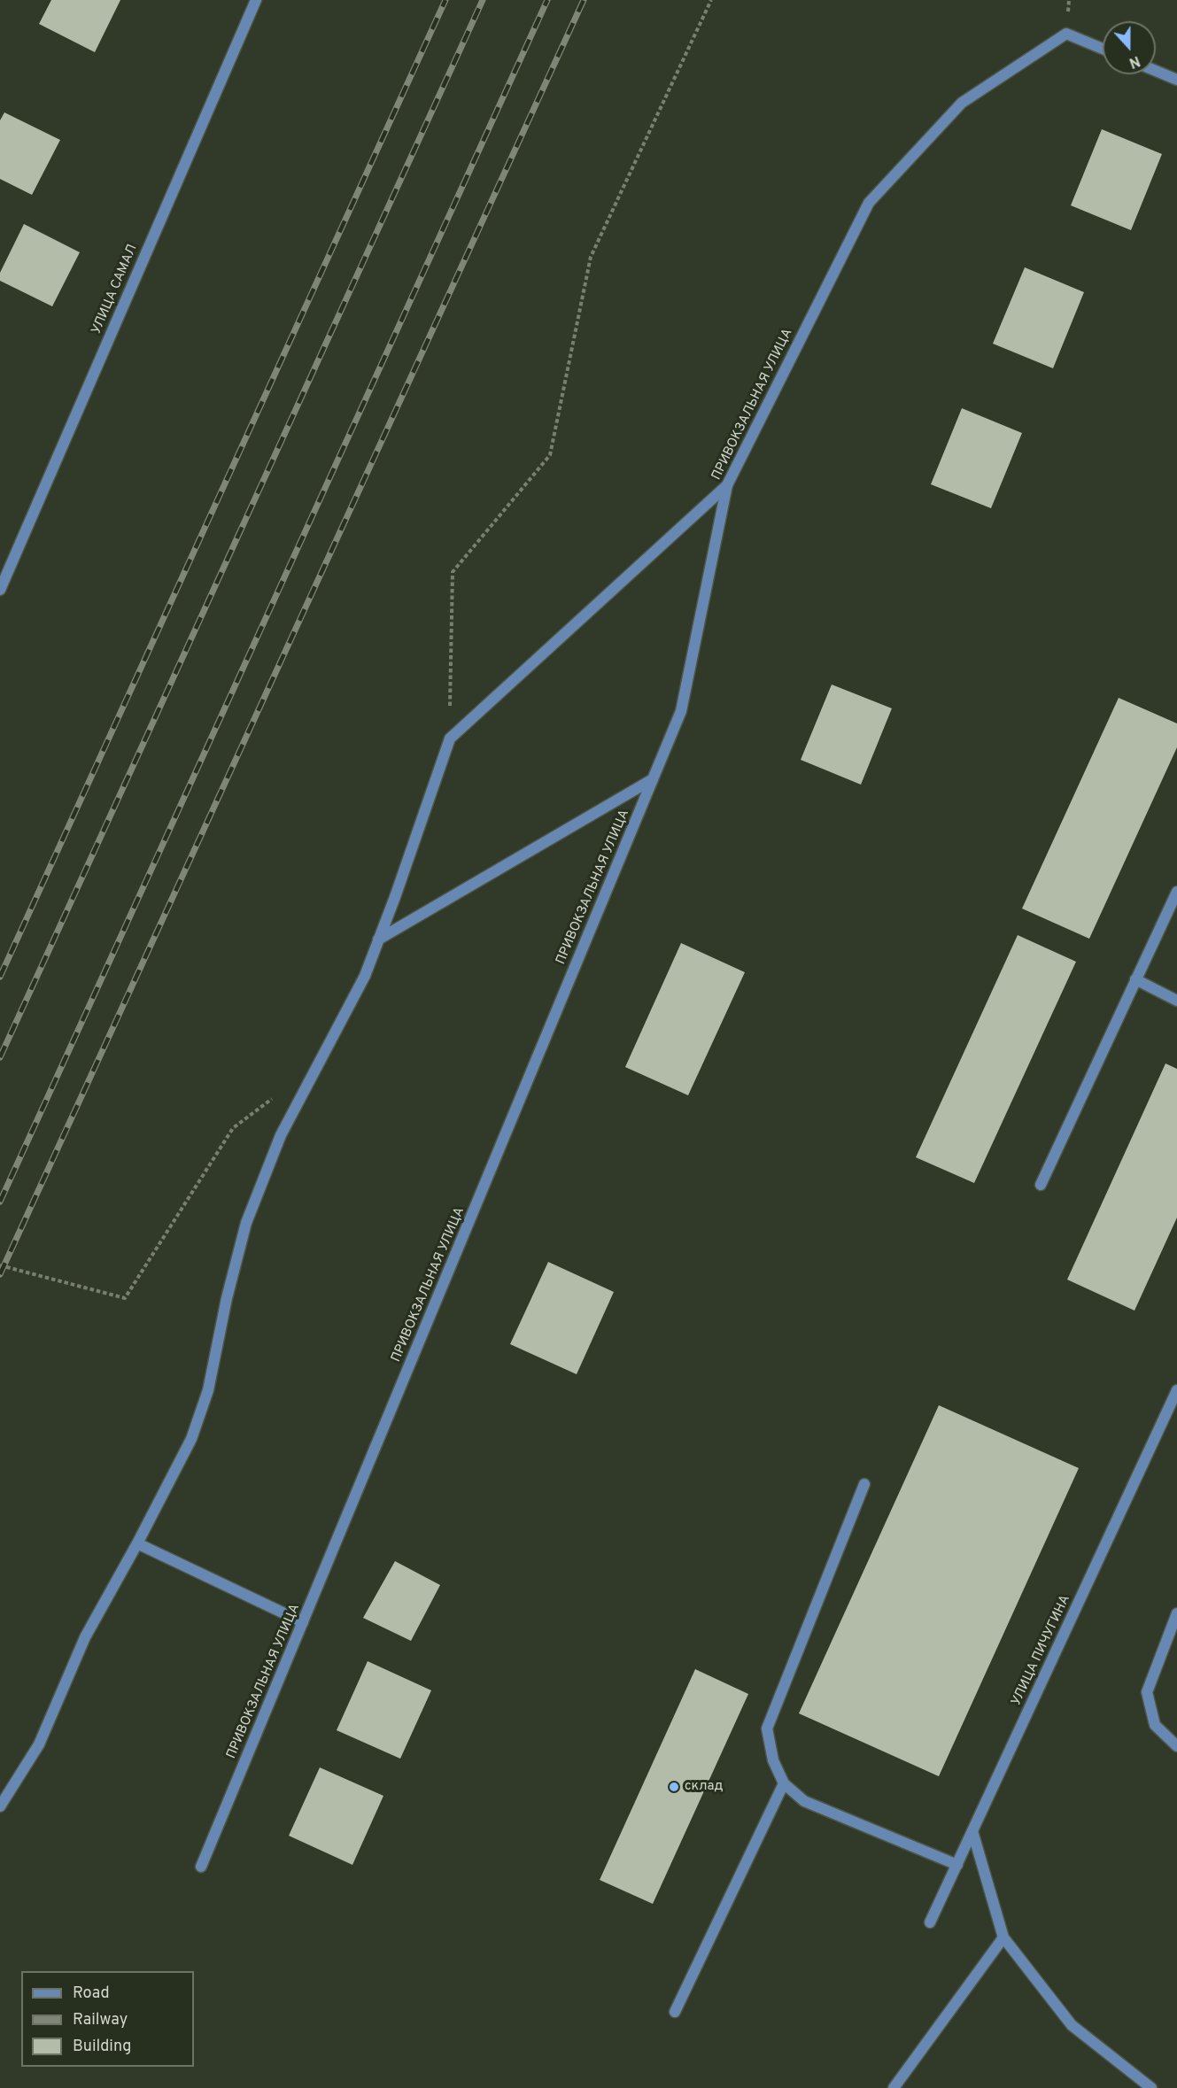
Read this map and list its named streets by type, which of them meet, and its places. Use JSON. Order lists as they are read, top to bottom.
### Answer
{
  "streets": {
    "street": ["УЛИЦА САМАЛ", "ПРИВОКЗАЛЬНАЯ УЛИЦА", "УЛИЦА ПИЧУГИНА"]
  },
  "places": ["склад"],
  "legend": ["Road", "Railway", "Building"],
  "north": "bottom"
}
